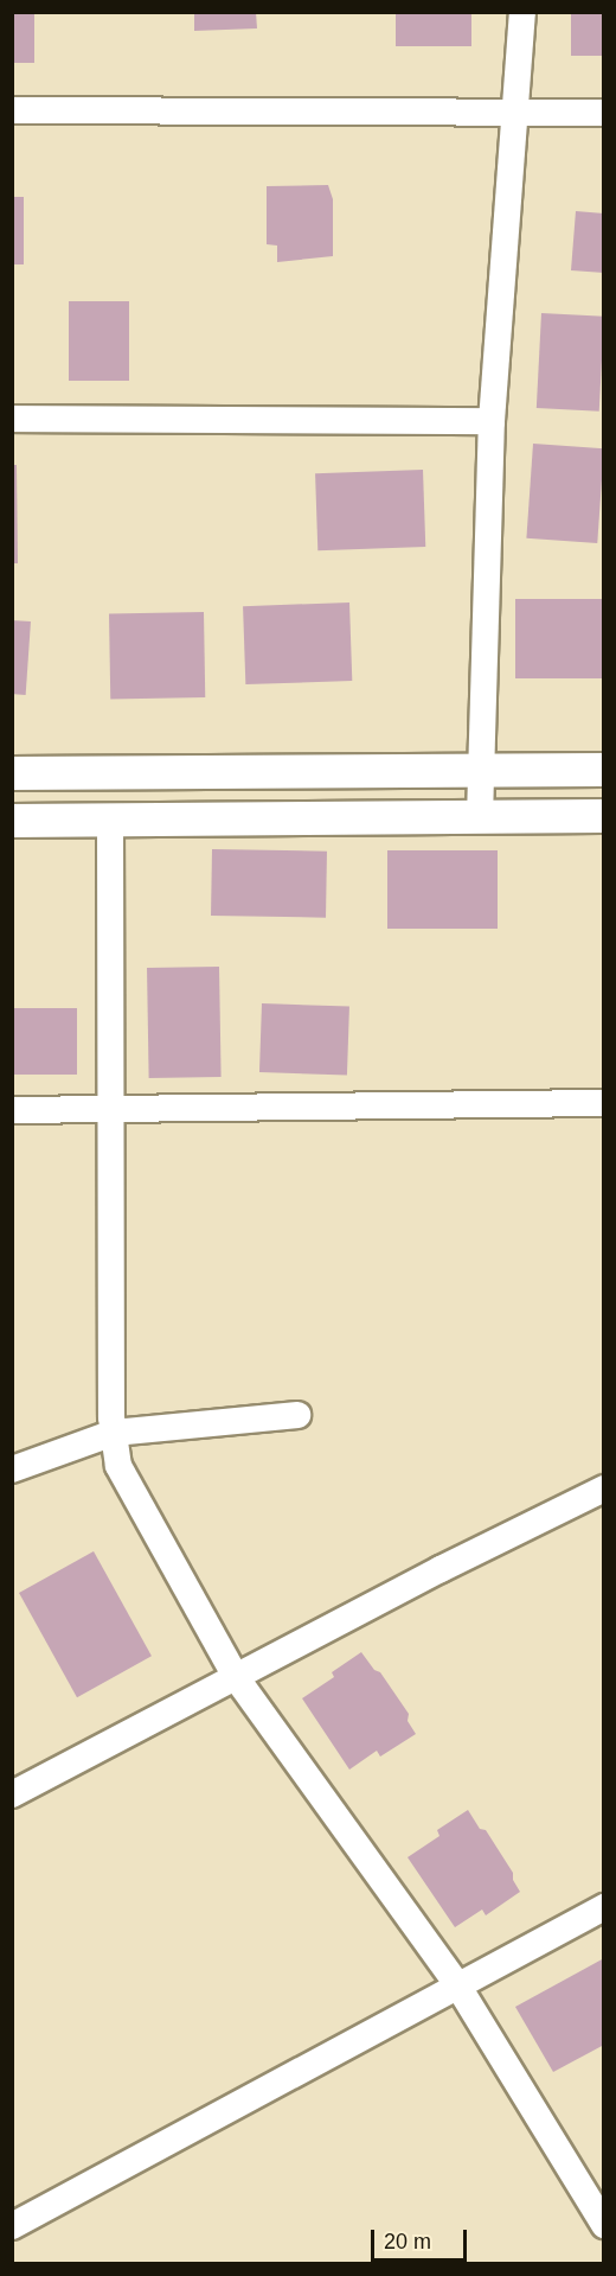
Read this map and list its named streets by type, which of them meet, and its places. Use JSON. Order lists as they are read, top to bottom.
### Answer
{
  "scale_bar": "20 m"
}
